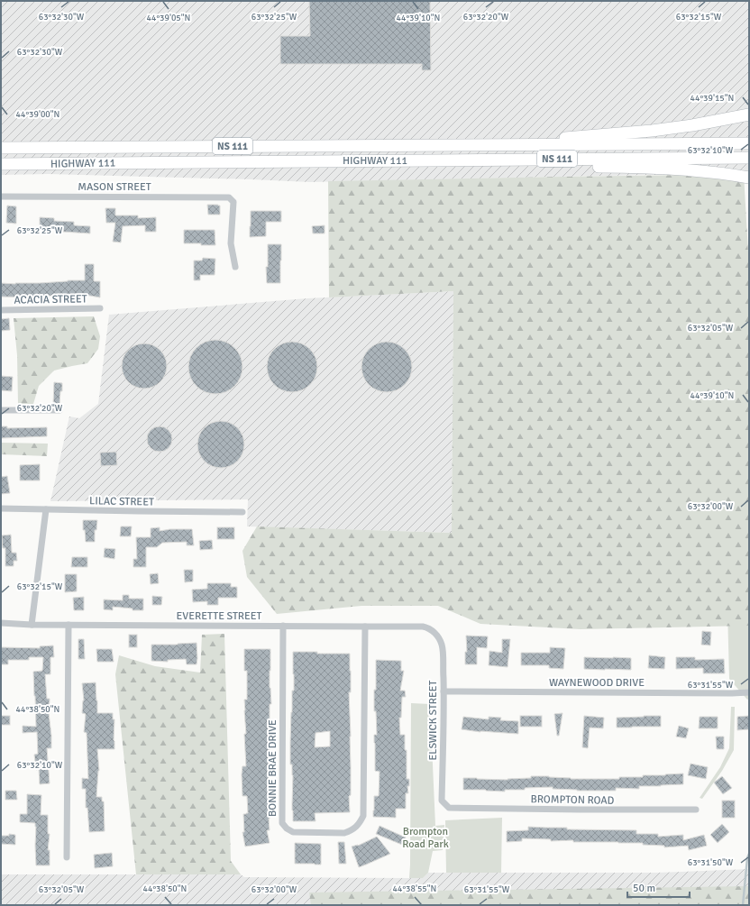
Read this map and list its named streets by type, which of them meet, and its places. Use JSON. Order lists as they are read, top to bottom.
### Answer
{
  "streets": {
    "highway": ["NS 111", "HIGHWAY 111"],
    "street": [
      "MASON STREET",
      "ACACIA STREET",
      "LILAC STREET",
      "EVERETTE STREET",
      "WAYNEWOOD DRIVE",
      "ELSWICK STREET",
      "BONNIE BRAE DRIVE",
      "BROMPTON ROAD"
    ]
  },
  "crossings": [
    ["EVERETTE STREET", "ELSWICK STREET"],
    ["EVERETTE STREET", "BONNIE BRAE DRIVE"],
    ["WAYNEWOOD DRIVE", "ELSWICK STREET"],
    ["ELSWICK STREET", "BROMPTON ROAD"]
  ],
  "parks": ["Brompton Road Park"],
  "scale_bar": "50 m",
  "coordinates": [
    "63°32'30\"W",
    "63°32'25\"W",
    "63°32'20\"W",
    "63°32'15\"W",
    "44°39'05\"N",
    "44°39'10\"N",
    "44°39'15\"N",
    "44°39'00\"N",
    "63°32'10\"W",
    "63°32'05\"W",
    "63°32'00\"W",
    "63°31'55\"W",
    "44°38'50\"N",
    "63°31'50\"W",
    "44°38'55\"N"
  ]
}
